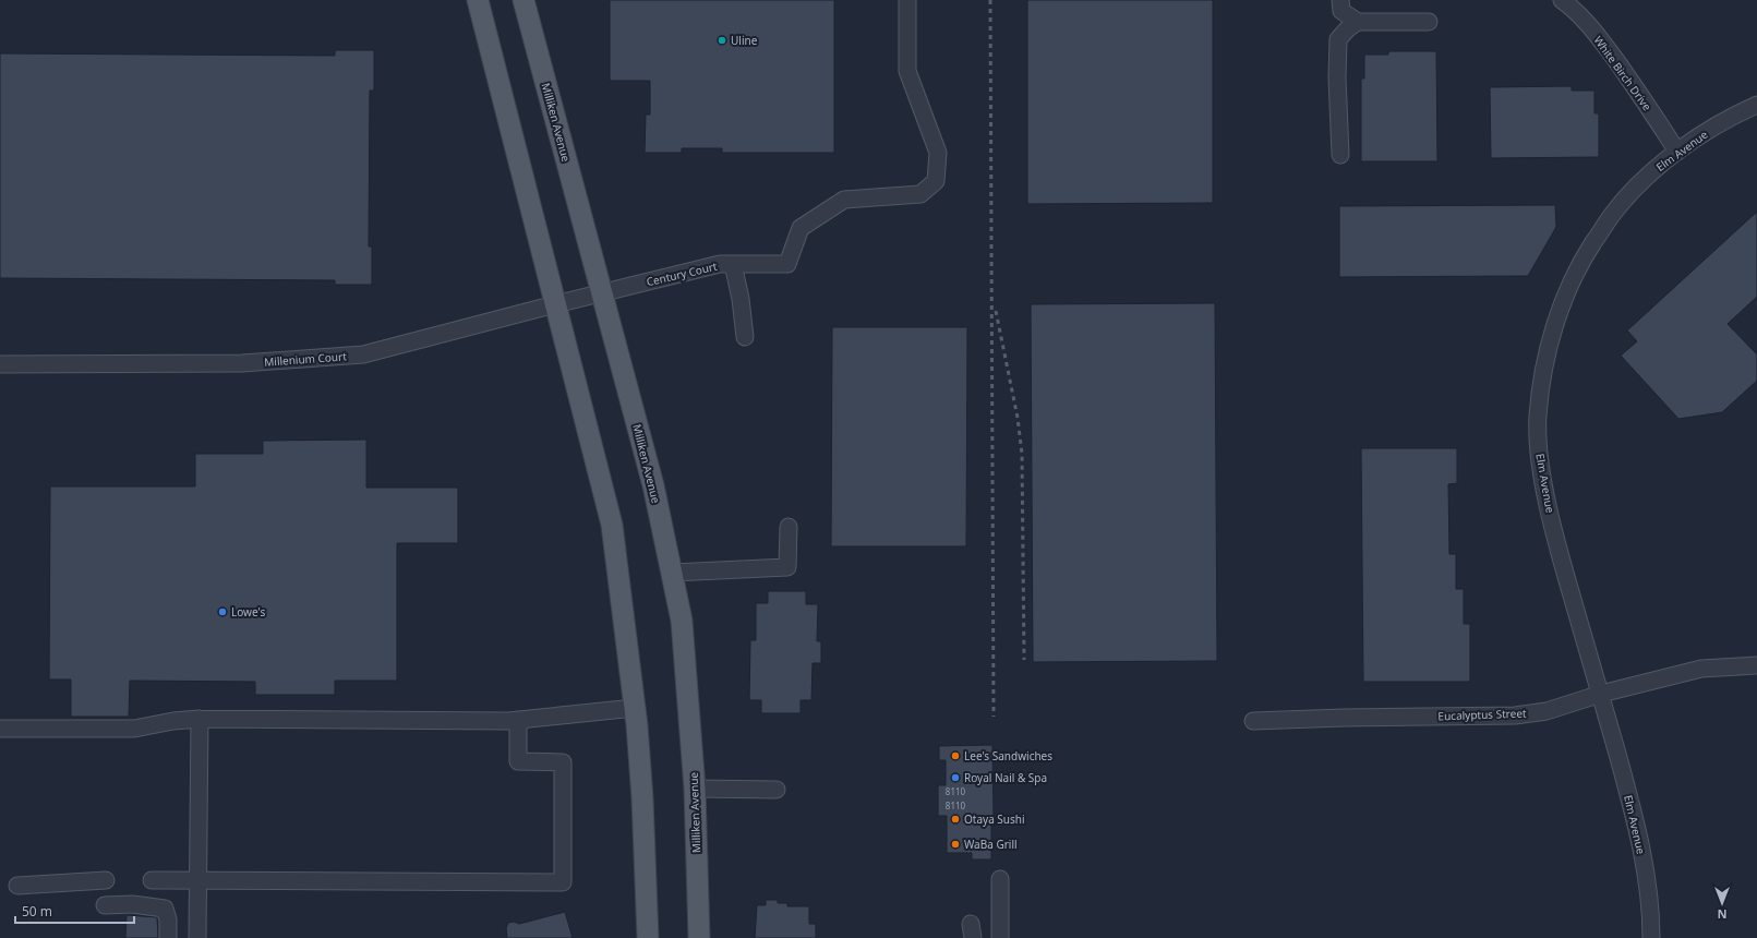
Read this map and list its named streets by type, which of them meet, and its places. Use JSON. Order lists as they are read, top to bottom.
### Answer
{
  "streets": {
    "main road": ["Milliken Avenue"],
    "street": [
      "White Birch Drive",
      "Elm Avenue",
      "Century Court",
      "Millenium Court",
      "Eucalyptus Street"
    ]
  },
  "crossings": [
    ["White Birch Drive", "Elm Avenue"],
    ["Milliken Avenue", "Century Court"],
    ["Milliken Avenue", "Millenium Court"],
    ["Elm Avenue", "Eucalyptus Street"],
    ["Century Court", "Millenium Court"]
  ],
  "places": [
    "Uline",
    "Lowe's",
    "Lee's Sandwiches",
    "Royal Nail & Spa",
    "Otaya Sushi",
    "WaBa Grill"
  ],
  "house_numbers": ["8110", "8110"],
  "scale_bar": "50 m",
  "north": "bottom"
}
